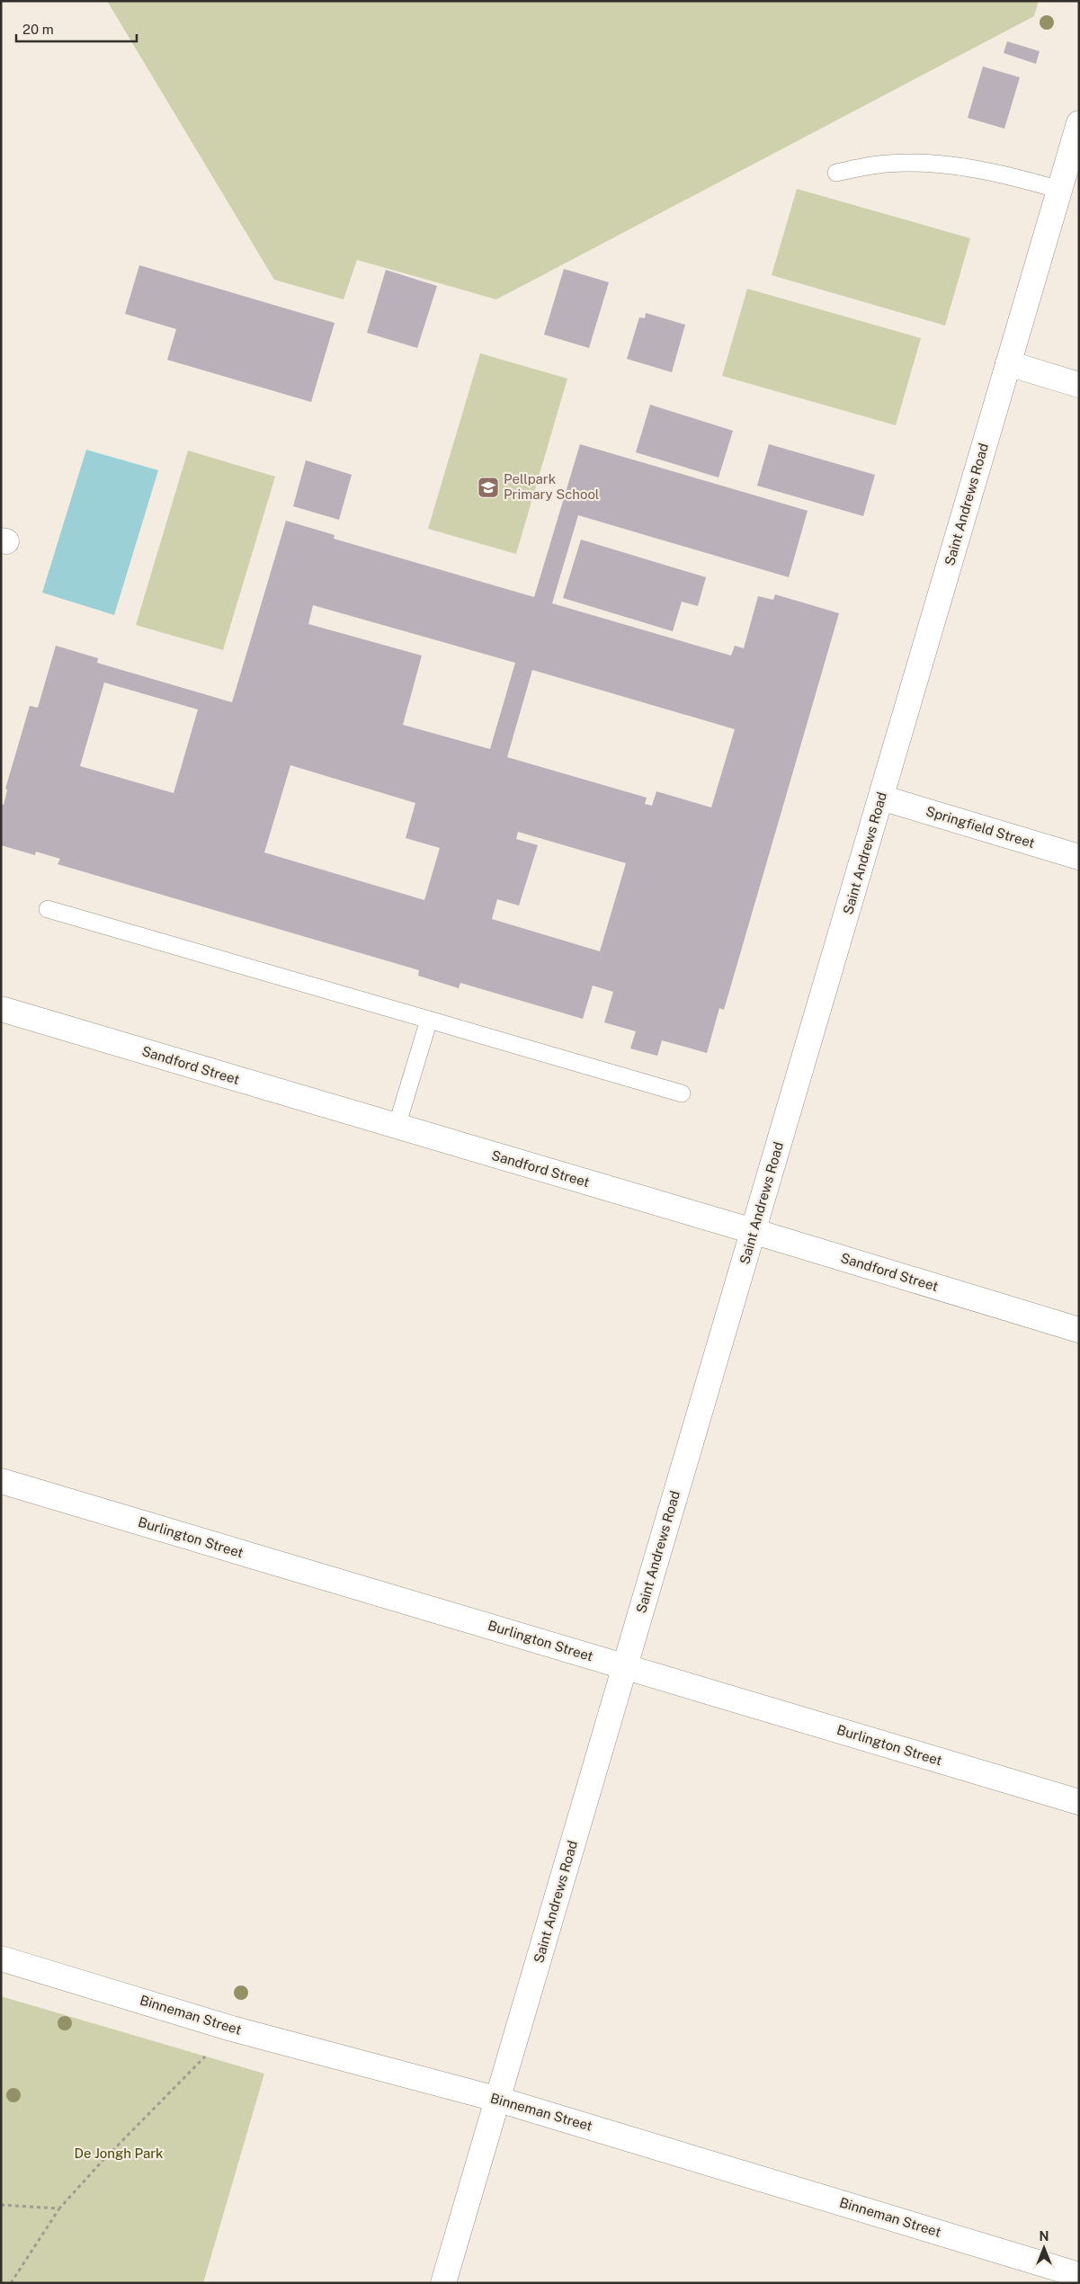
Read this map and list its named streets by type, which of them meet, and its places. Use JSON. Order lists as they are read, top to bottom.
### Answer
{
  "streets": {
    "street": [
      "Saint Andrews Road",
      "Springfield Street",
      "Sandford Street",
      "Burlington Street",
      "Binneman Street"
    ]
  },
  "crossings": [
    ["Saint Andrews Road", "Springfield Street"],
    ["Saint Andrews Road", "Sandford Street"],
    ["Saint Andrews Road", "Burlington Street"],
    ["Saint Andrews Road", "Binneman Street"]
  ],
  "parks": ["De Jongh Park"],
  "places": {
    "school or university": ["Pellpark Primary School"]
  },
  "scale_bar": "20 m",
  "north": "top"
}
